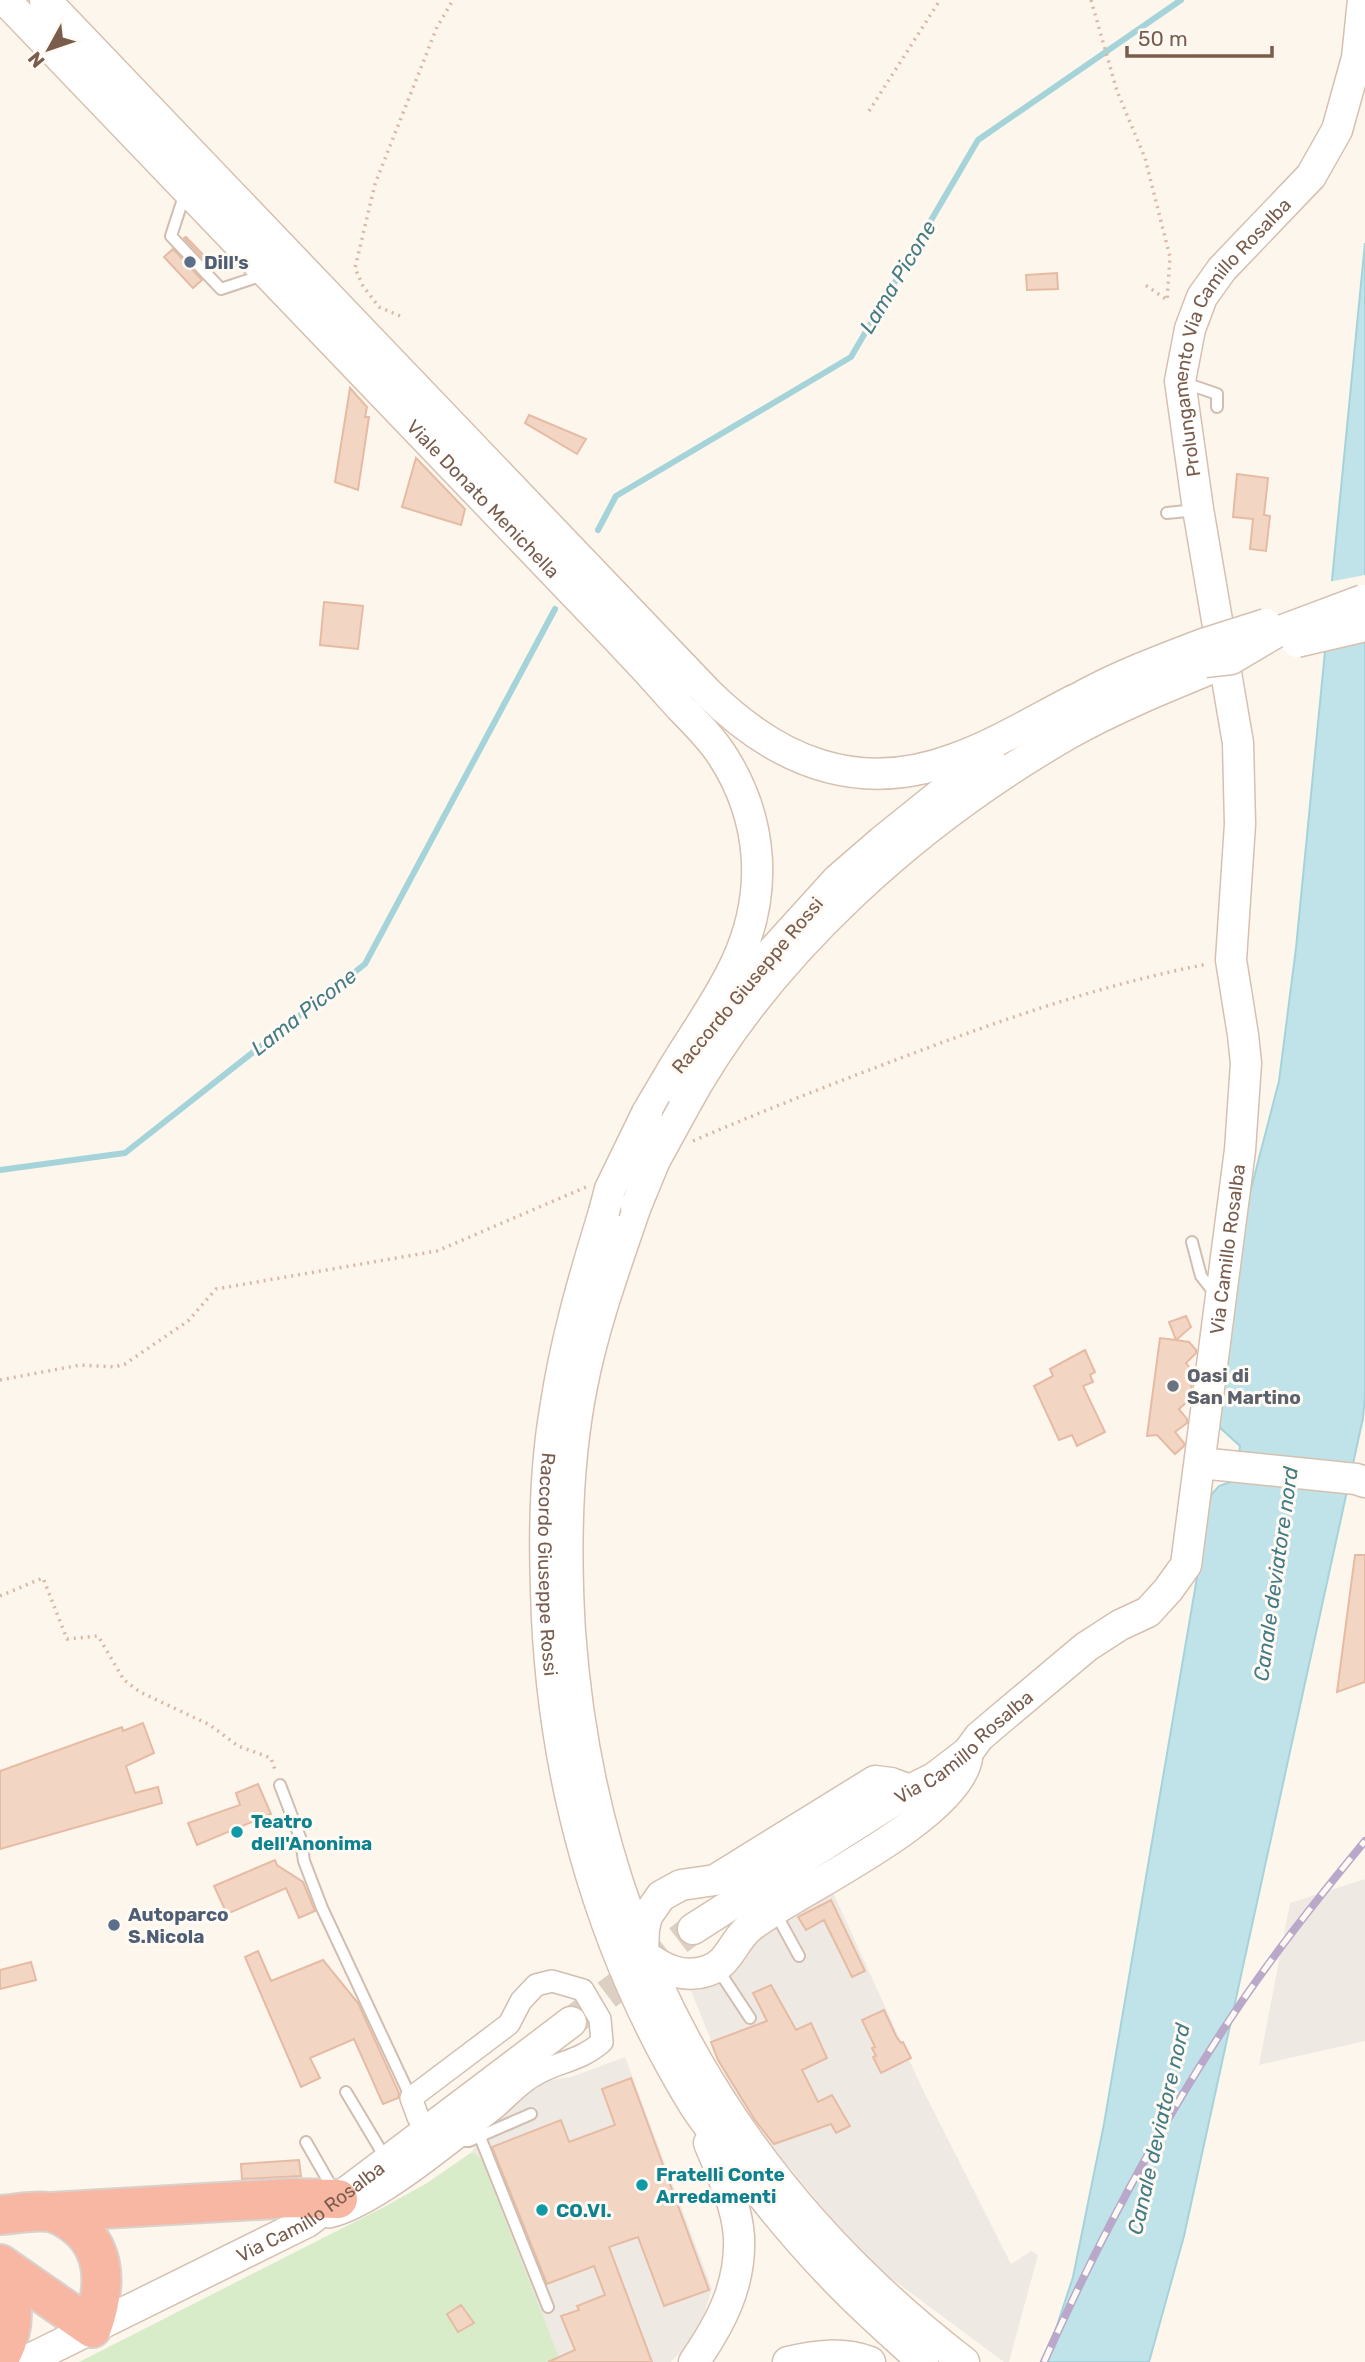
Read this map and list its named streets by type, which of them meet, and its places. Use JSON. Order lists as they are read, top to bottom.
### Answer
{
  "streets": {
    "main road": [
      "Prolungamento Via Camillo Rosalba",
      "Viale Donato Menichella",
      "Raccordo Giuseppe Rossi",
      "Via Camillo Rosalba"
    ]
  },
  "crossings": [
    ["Prolungamento Via Camillo Rosalba", "Via Camillo Rosalba"],
    ["Viale Donato Menichella", "Raccordo Giuseppe Rossi"]
  ],
  "water": ["Lama Picone", "Canale deviatore nord"],
  "places": [
    "Dill's",
    "Oasi di San Martino",
    "Teatro dell'Anonima",
    "Autoparco S.Nicola",
    "Fratelli Conte Arredamenti",
    "CO.VI."
  ],
  "scale_bar": "50 m",
  "north": "bottom left"
}
